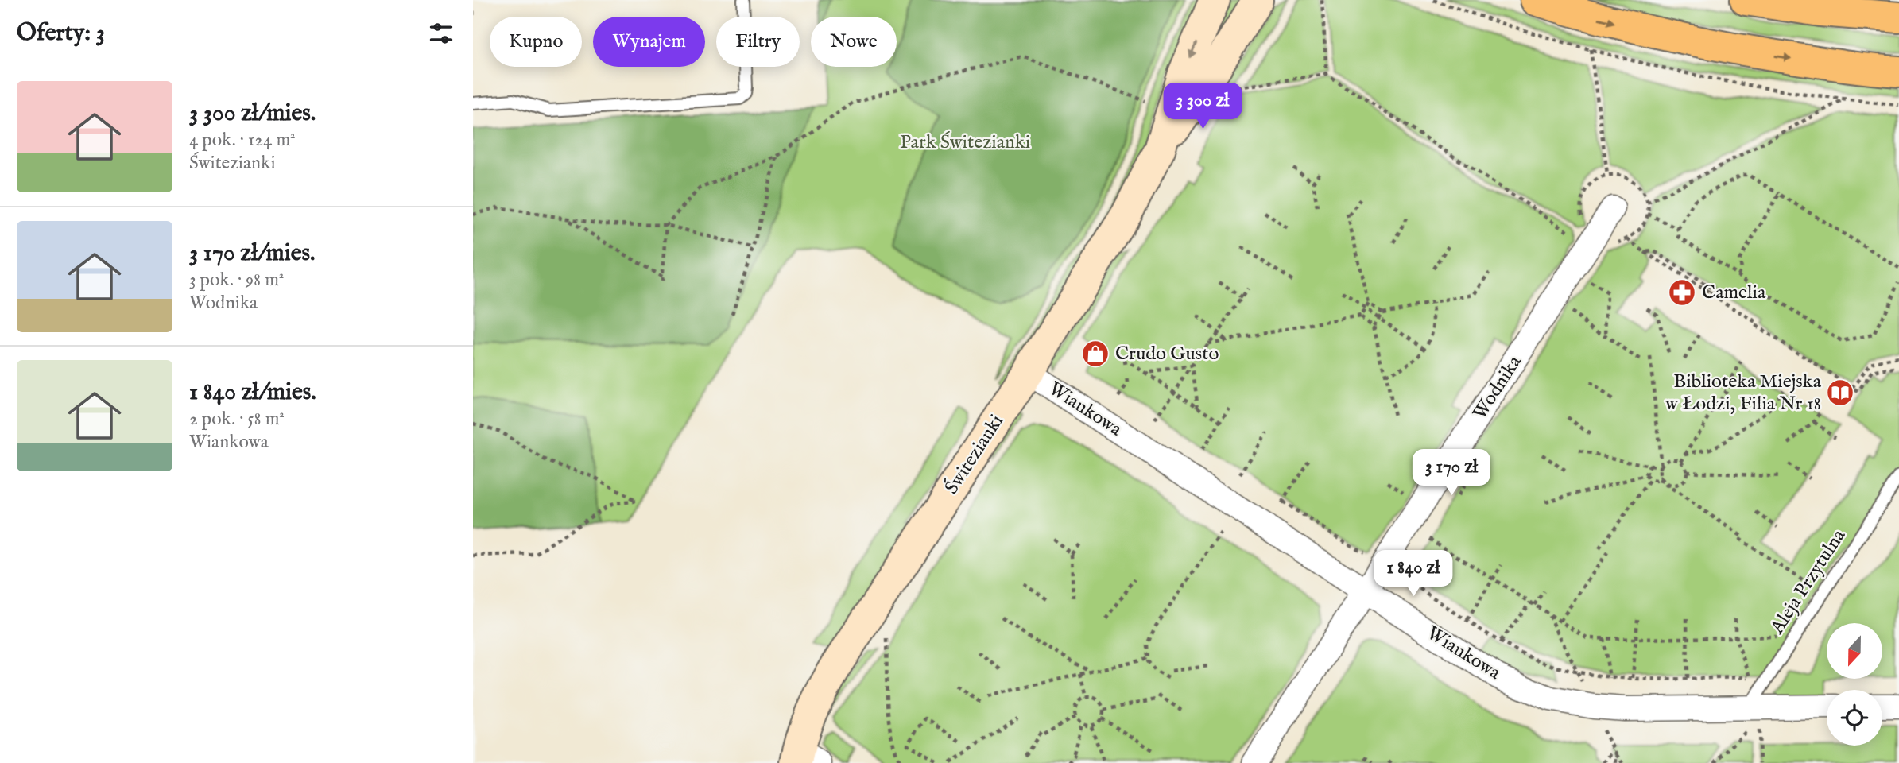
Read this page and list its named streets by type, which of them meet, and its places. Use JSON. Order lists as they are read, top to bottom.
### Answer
{
  "streets": {
    "street": ["Wodnika", "Wiankowa", "Świtezianki"],
    "lane": ["Aleja Przytulna"]
  },
  "crossings": [
    ["Wodnika", "Wiankowa"],
    ["Wiankowa", "Świtezianki"],
    ["Wiankowa", "Aleja Przytulna"]
  ],
  "parks": ["Park Świtezianki"],
  "places": {
    "pharmacy": ["Camelia"],
    "shop": ["Crudo Gusto"],
    "library": ["Biblioteka Miejska w Łodzi, Filia Nr 18"]
  },
  "north": "bottom",
  "page": {
    "heading": "Oferty: 3",
    "chip": [
      "Kupno",
      "Wynajem",
      "Filtry",
      "Nowe"
    ],
    "list": [
      {
        "name": "3 300 zł/mies.",
        "note": "4 pok. · 124 m² · Świtezianki"
      },
      {
        "name": "3 170 zł/mies.",
        "note": "3 pok. · 98 m² · Wodnika"
      },
      {
        "name": "1 840 zł/mies.",
        "note": "2 pok. · 58 m² · Wiankowa"
      }
    ],
    "price": ["3 300 zł", "3 170 zł", "1 840 zł"]
  }
}
